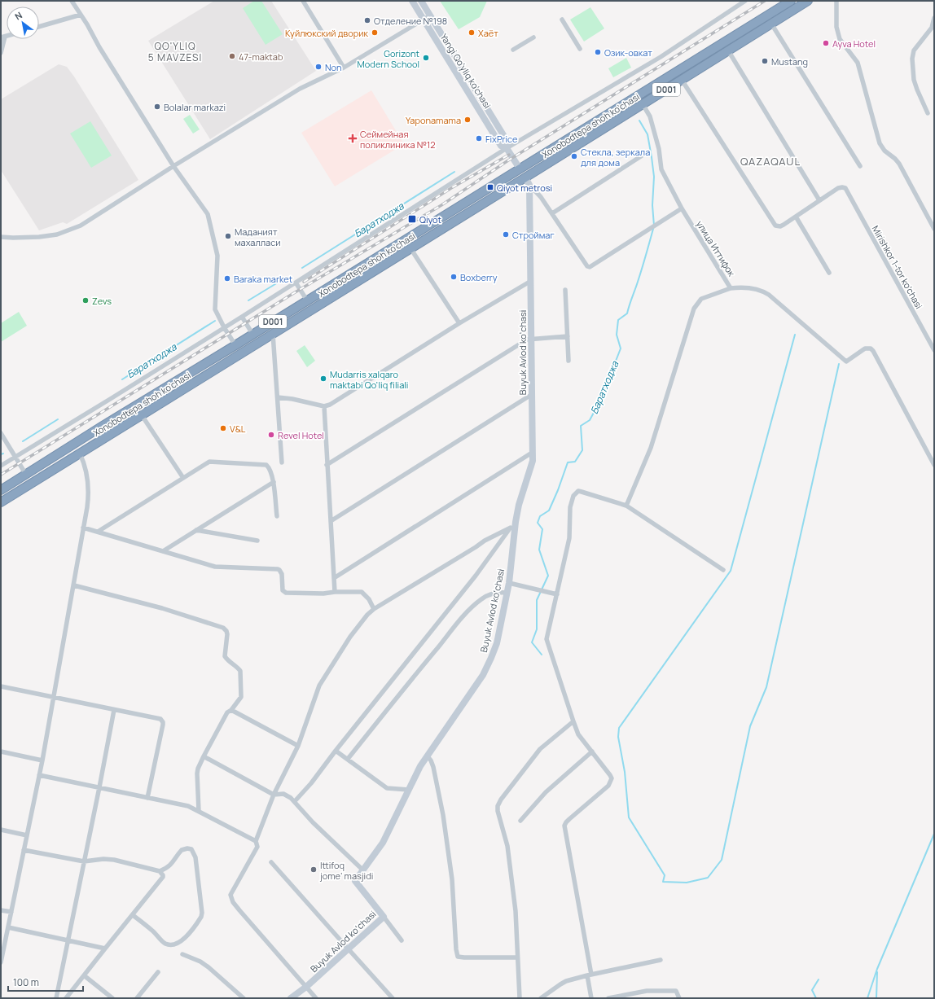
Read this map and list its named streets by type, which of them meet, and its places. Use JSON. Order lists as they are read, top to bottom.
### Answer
{
  "streets": {
    "highway": ["D001", "Xonobodtepa shoh ko'chasi"],
    "street": [
      "Yangi Qo'yliq ko'chasi",
      "улица Иттифок",
      "Mirishkor 1-tor ko'chasi",
      "Buyuk Avlod koʻchasi"
    ]
  },
  "crossings": [
    ["Yangi Qo'yliq ko'chasi", "Xonobodtepa shoh ko'chasi"],
    ["Xonobodtepa shoh ko'chasi", "улица Иттифок"],
    ["Xonobodtepa shoh ko'chasi", "Buyuk Avlod koʻchasi"]
  ],
  "districts": ["QO'YLIQ 5 MAVZESI", "QAZAQAUL"],
  "water": ["Баратходжа"],
  "places": {
    "other": [
      "Отделение №198",
      "Куйлюкский дворик",
      "Хаёт",
      "Ayva Hotel",
      "Озик-овкат",
      "47-maktab",
      "Gorizont Modern School",
      "Mustang",
      "Non",
      "Bolalar markazi",
      "Yaponamama",
      "FixPrice",
      "Стекла, зеркала для дома",
      "Строймаг",
      "Маданият махалласи",
      "Boxberry",
      "Baraka market",
      "Zevs",
      "Mudarris xalqaro maktabi Qo'liq filiali",
      "V&L",
      "Revel Hotel",
      "Ittifoq jome’ masjidi"
    ],
    "health": ["Сеймейная поликлиника №12"],
    "transit": ["Qiyot metrosi", "Qiyot"]
  },
  "scale_bar": "100 m",
  "north": "top left"
}
